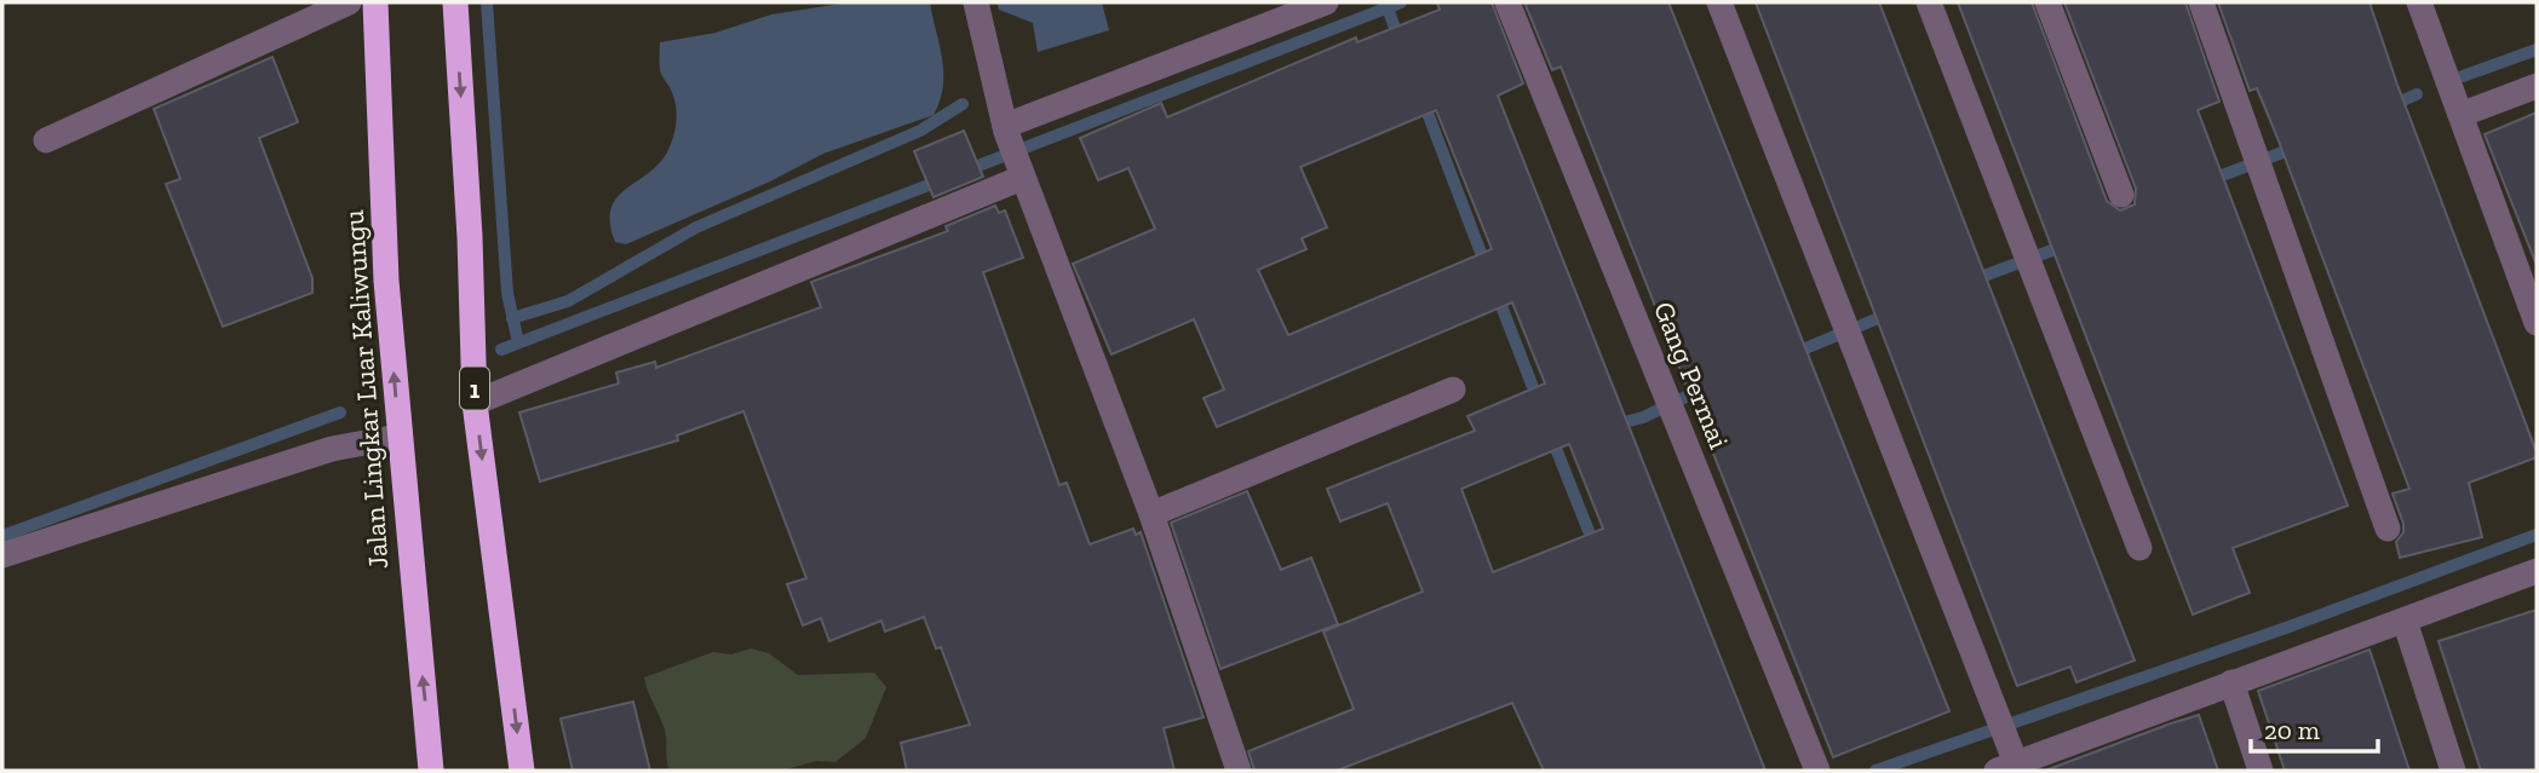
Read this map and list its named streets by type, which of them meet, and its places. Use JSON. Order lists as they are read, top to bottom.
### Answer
{
  "streets": {
    "highway": ["1", "Jalan Lingkar Luar Kaliwungu"],
    "street": ["Gang Permai"]
  },
  "scale_bar": "20 m"
}
